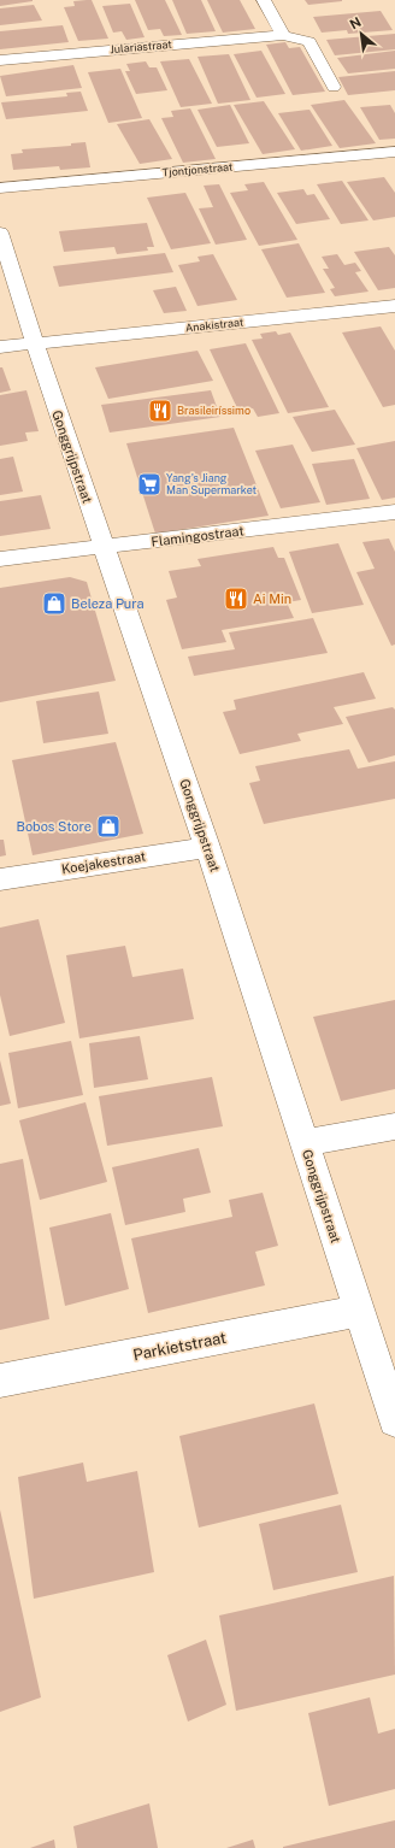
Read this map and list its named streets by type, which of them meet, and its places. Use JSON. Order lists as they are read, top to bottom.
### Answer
{
  "streets": {
    "street": [
      "Julariastraat",
      "Tjontjonstraat",
      "Anakistraat",
      "Gonggrijpstraat",
      "Flamingostraat",
      "Koejakestraat",
      "Parkietstraat"
    ]
  },
  "crossings": [
    ["Anakistraat", "Gonggrijpstraat"],
    ["Gonggrijpstraat", "Flamingostraat"],
    ["Gonggrijpstraat", "Koejakestraat"],
    ["Gonggrijpstraat", "Parkietstraat"]
  ],
  "places": {
    "restaurant": ["Brasileiríssimo", "Ai Min"],
    "supermarket": ["Yang's Jiang Man Supermarket"],
    "shop": ["Beleza Pura", "Bobos Store"]
  },
  "north": "top left"
}
